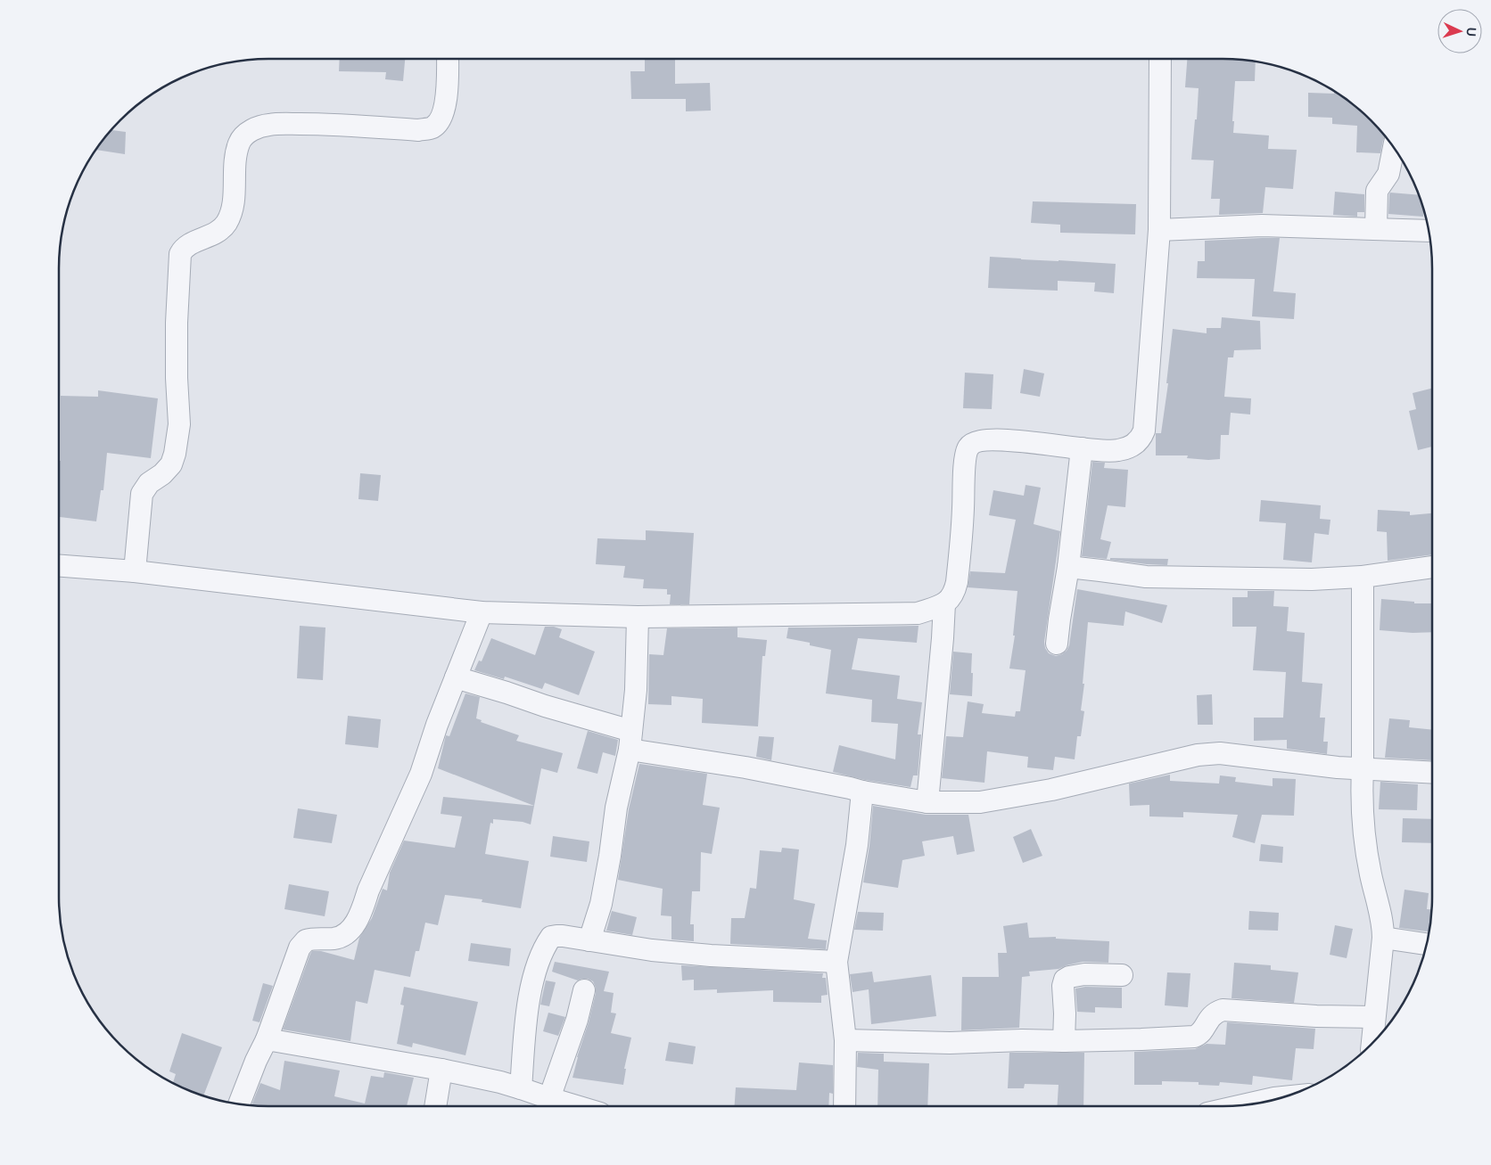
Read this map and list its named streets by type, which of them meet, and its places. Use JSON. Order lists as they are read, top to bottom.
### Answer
{
  "north": "right"
}
